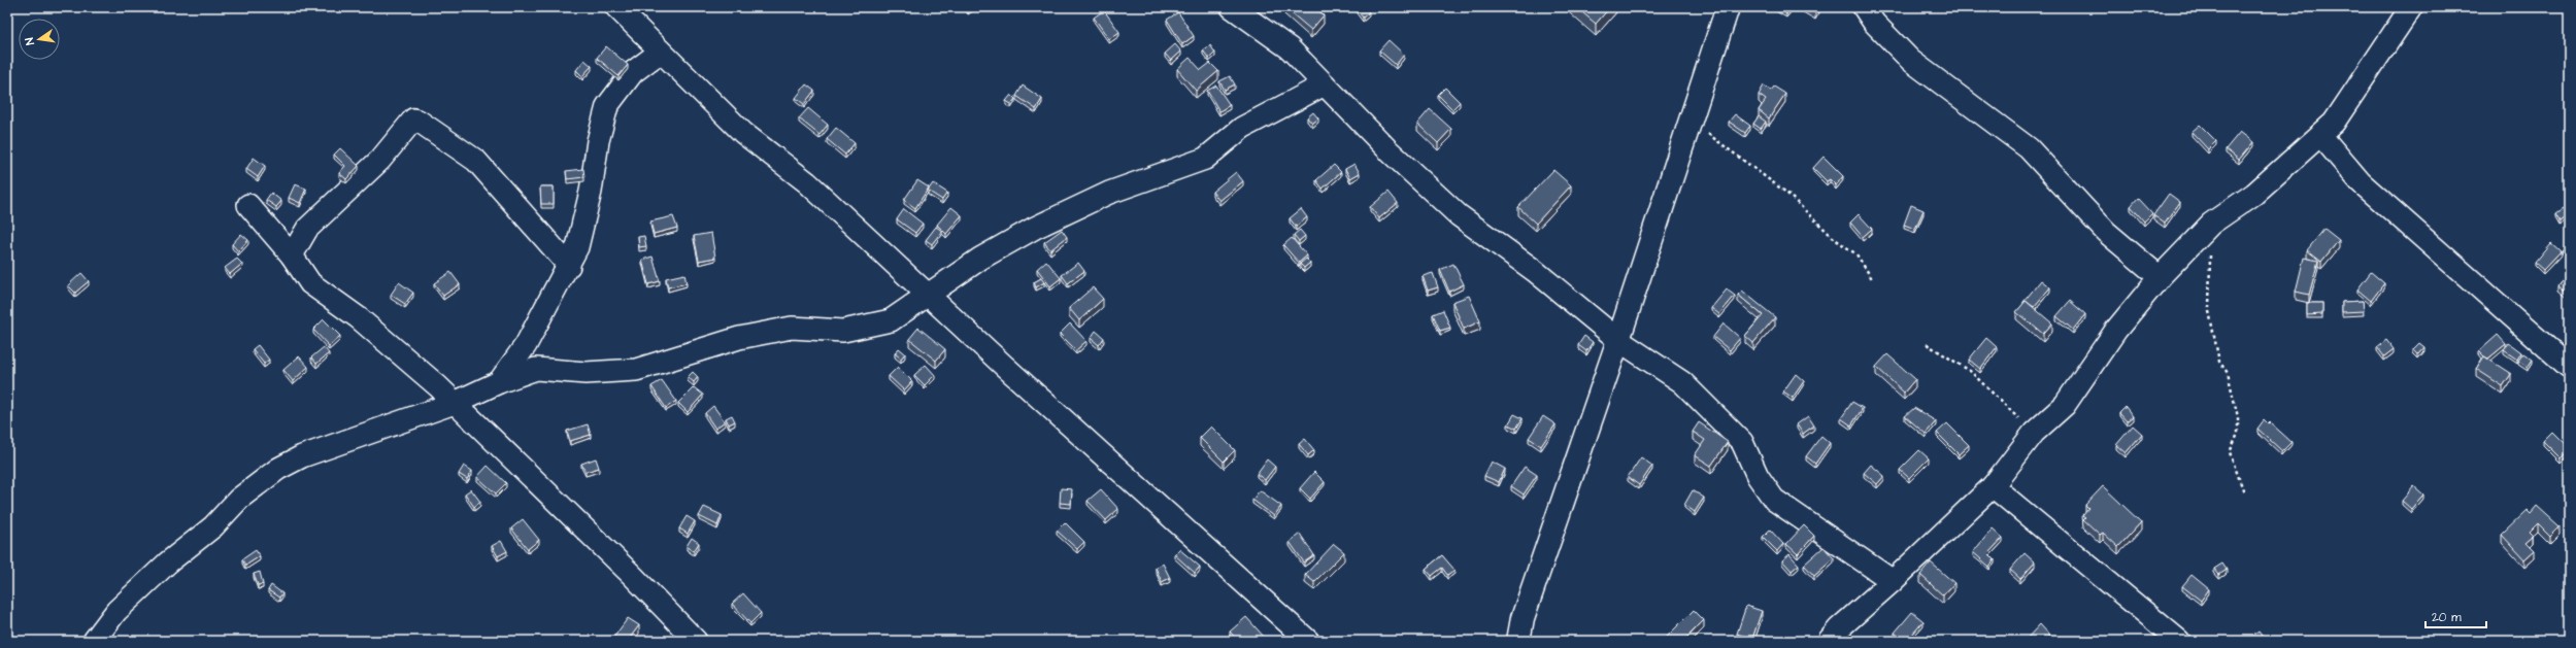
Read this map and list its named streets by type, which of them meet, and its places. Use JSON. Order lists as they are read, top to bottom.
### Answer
{
  "scale_bar": "20 m",
  "north": "left"
}
